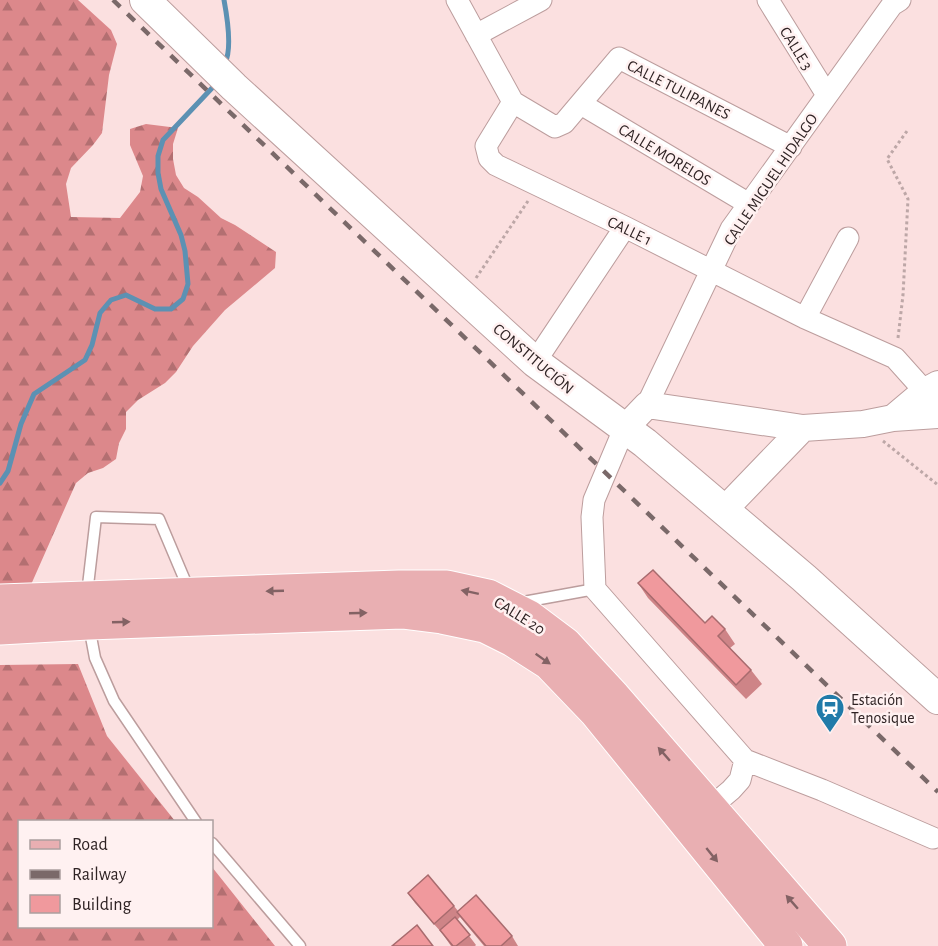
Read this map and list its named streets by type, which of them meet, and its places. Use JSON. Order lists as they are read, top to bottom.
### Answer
{
  "streets": {
    "main road": ["CONSTITUCIÓN", "CALLE 20"],
    "street": [
      "CALLE 3",
      "CALLE TULIPANES",
      "CALLE MORELOS",
      "CALLE MIGUEL HIDALGO",
      "CALLE 1"
    ]
  },
  "crossings": [
    ["CALLE 3", "CALLE MIGUEL HIDALGO"],
    ["CALLE TULIPANES", "CALLE MORELOS"],
    ["CALLE TULIPANES", "CALLE MIGUEL HIDALGO"],
    ["CALLE MORELOS", "CALLE MIGUEL HIDALGO"],
    ["CALLE MIGUEL HIDALGO", "CALLE 1"]
  ],
  "places": {
    "station": ["Estación Tenosique"]
  },
  "legend": ["Road", "Railway", "Building"]
}
